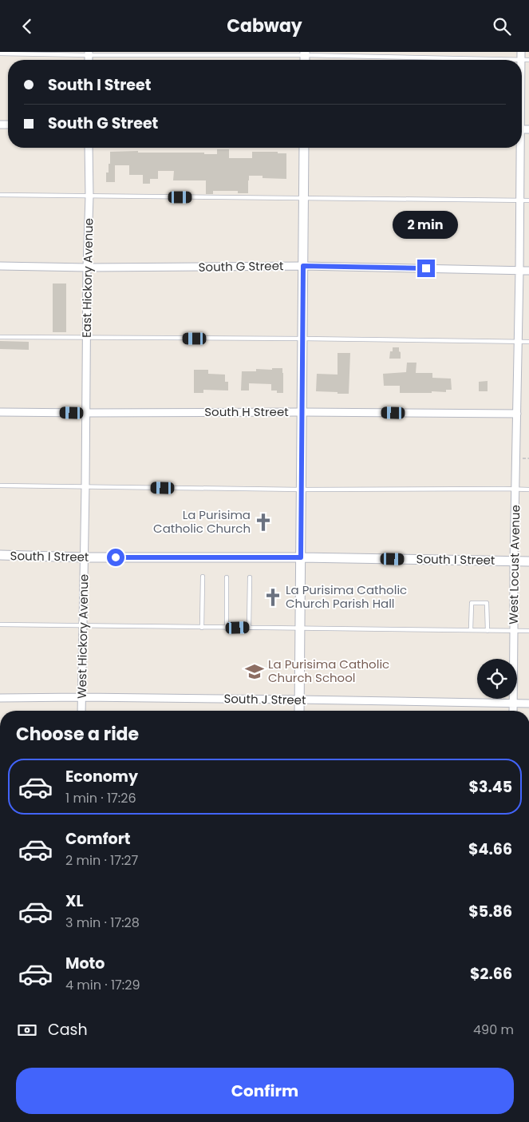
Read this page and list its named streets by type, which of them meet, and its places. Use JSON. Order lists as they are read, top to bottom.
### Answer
{
  "streets": {
    "street": [
      "South G Street",
      "East Hickory Avenue",
      "South H Street",
      "South I Street",
      "West Locust Avenue",
      "West Hickory Avenue",
      "South J Street"
    ]
  },
  "crossings": [
    ["South G Street", "East Hickory Avenue"],
    ["South G Street", "West Locust Avenue"],
    ["East Hickory Avenue", "South H Street"],
    ["East Hickory Avenue", "West Hickory Avenue"],
    ["South H Street", "West Locust Avenue"],
    ["South H Street", "West Hickory Avenue"],
    ["South I Street", "West Locust Avenue"],
    ["South I Street", "West Hickory Avenue"],
    ["West Locust Avenue", "South J Street"],
    ["West Hickory Avenue", "South J Street"]
  ],
  "places": {
    "church": ["La Purisima Catholic Church", "La Purisima Catholic Church Parish Hall"],
    "school or university": ["La Purisima Catholic Church School"]
  },
  "page": {
    "header": "Cabway",
    "banner": ["South I Street", "South G Street"],
    "bubble": "2 min",
    "heading": "Choose a ride",
    "list": [
      {
        "name": "Economy",
        "note": "1 min · 17:26",
        "value": "$3.45"
      },
      {
        "name": "Comfort",
        "note": "2 min · 17:27",
        "value": "$4.66"
      },
      {
        "name": "XL",
        "note": "3 min · 17:28",
        "value": "$5.86"
      },
      {
        "name": "Moto",
        "note": "4 min · 17:29",
        "value": "$2.66"
      }
    ],
    "pay": ["Cash", "490 m"],
    "buttons": "Confirm"
  }
}
